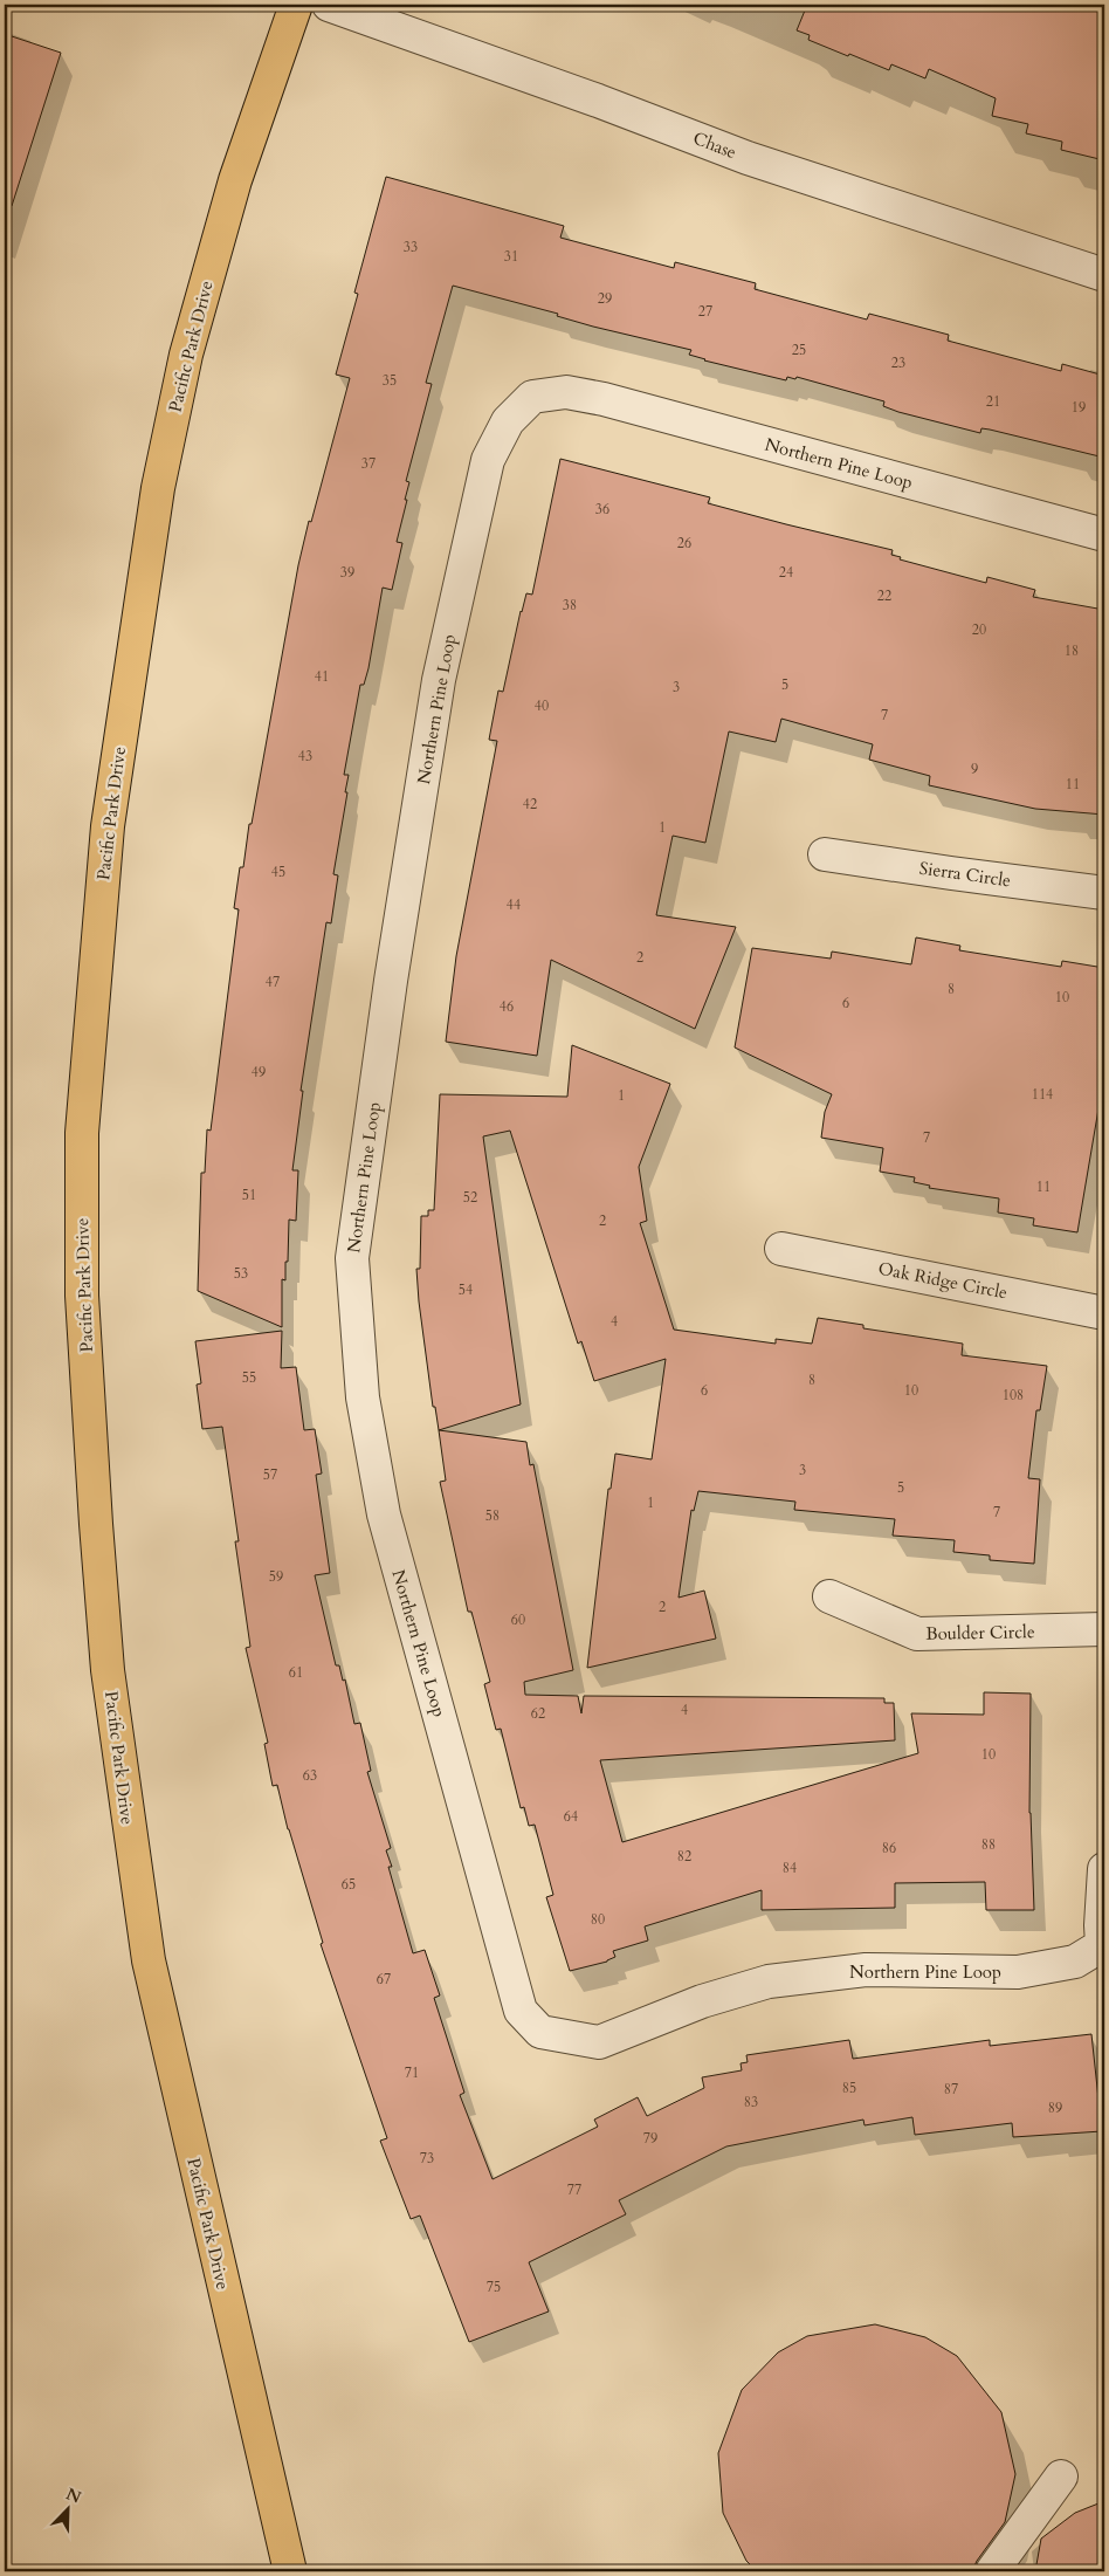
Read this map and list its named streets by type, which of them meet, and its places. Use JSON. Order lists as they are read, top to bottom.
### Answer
{
  "streets": {
    "main road": ["Pacific Park Drive"],
    "street": [
      "Chase",
      "Northern Pine Loop",
      "Sierra Circle",
      "Oak Ridge Circle",
      "Boulder Circle"
    ]
  },
  "house_numbers": [
    "33",
    "31",
    "29",
    "27",
    "25",
    "23",
    "35",
    "21",
    "19",
    "37",
    "36",
    "26",
    "39",
    "24",
    "22",
    "38",
    "20",
    "18",
    "41",
    "5",
    "3",
    "40",
    "7",
    "43",
    "9",
    "11",
    "42",
    "1",
    "45",
    "44",
    "2",
    "47",
    "8",
    "10",
    "6",
    "46",
    "49",
    "114",
    "1",
    "7",
    "11",
    "51",
    "52",
    "2",
    "53",
    "54",
    "4",
    "55",
    "8",
    "6",
    "10",
    "108",
    "3",
    "57",
    "5",
    "1",
    "7",
    "58",
    "59",
    "2",
    "60",
    "61",
    "4",
    "62",
    "10",
    "63",
    "64",
    "88",
    "86",
    "82",
    "84",
    "65",
    "80",
    "67",
    "71",
    "85",
    "87",
    "83",
    "89",
    "79",
    "73",
    "77",
    "75"
  ],
  "north": "top right"
}
